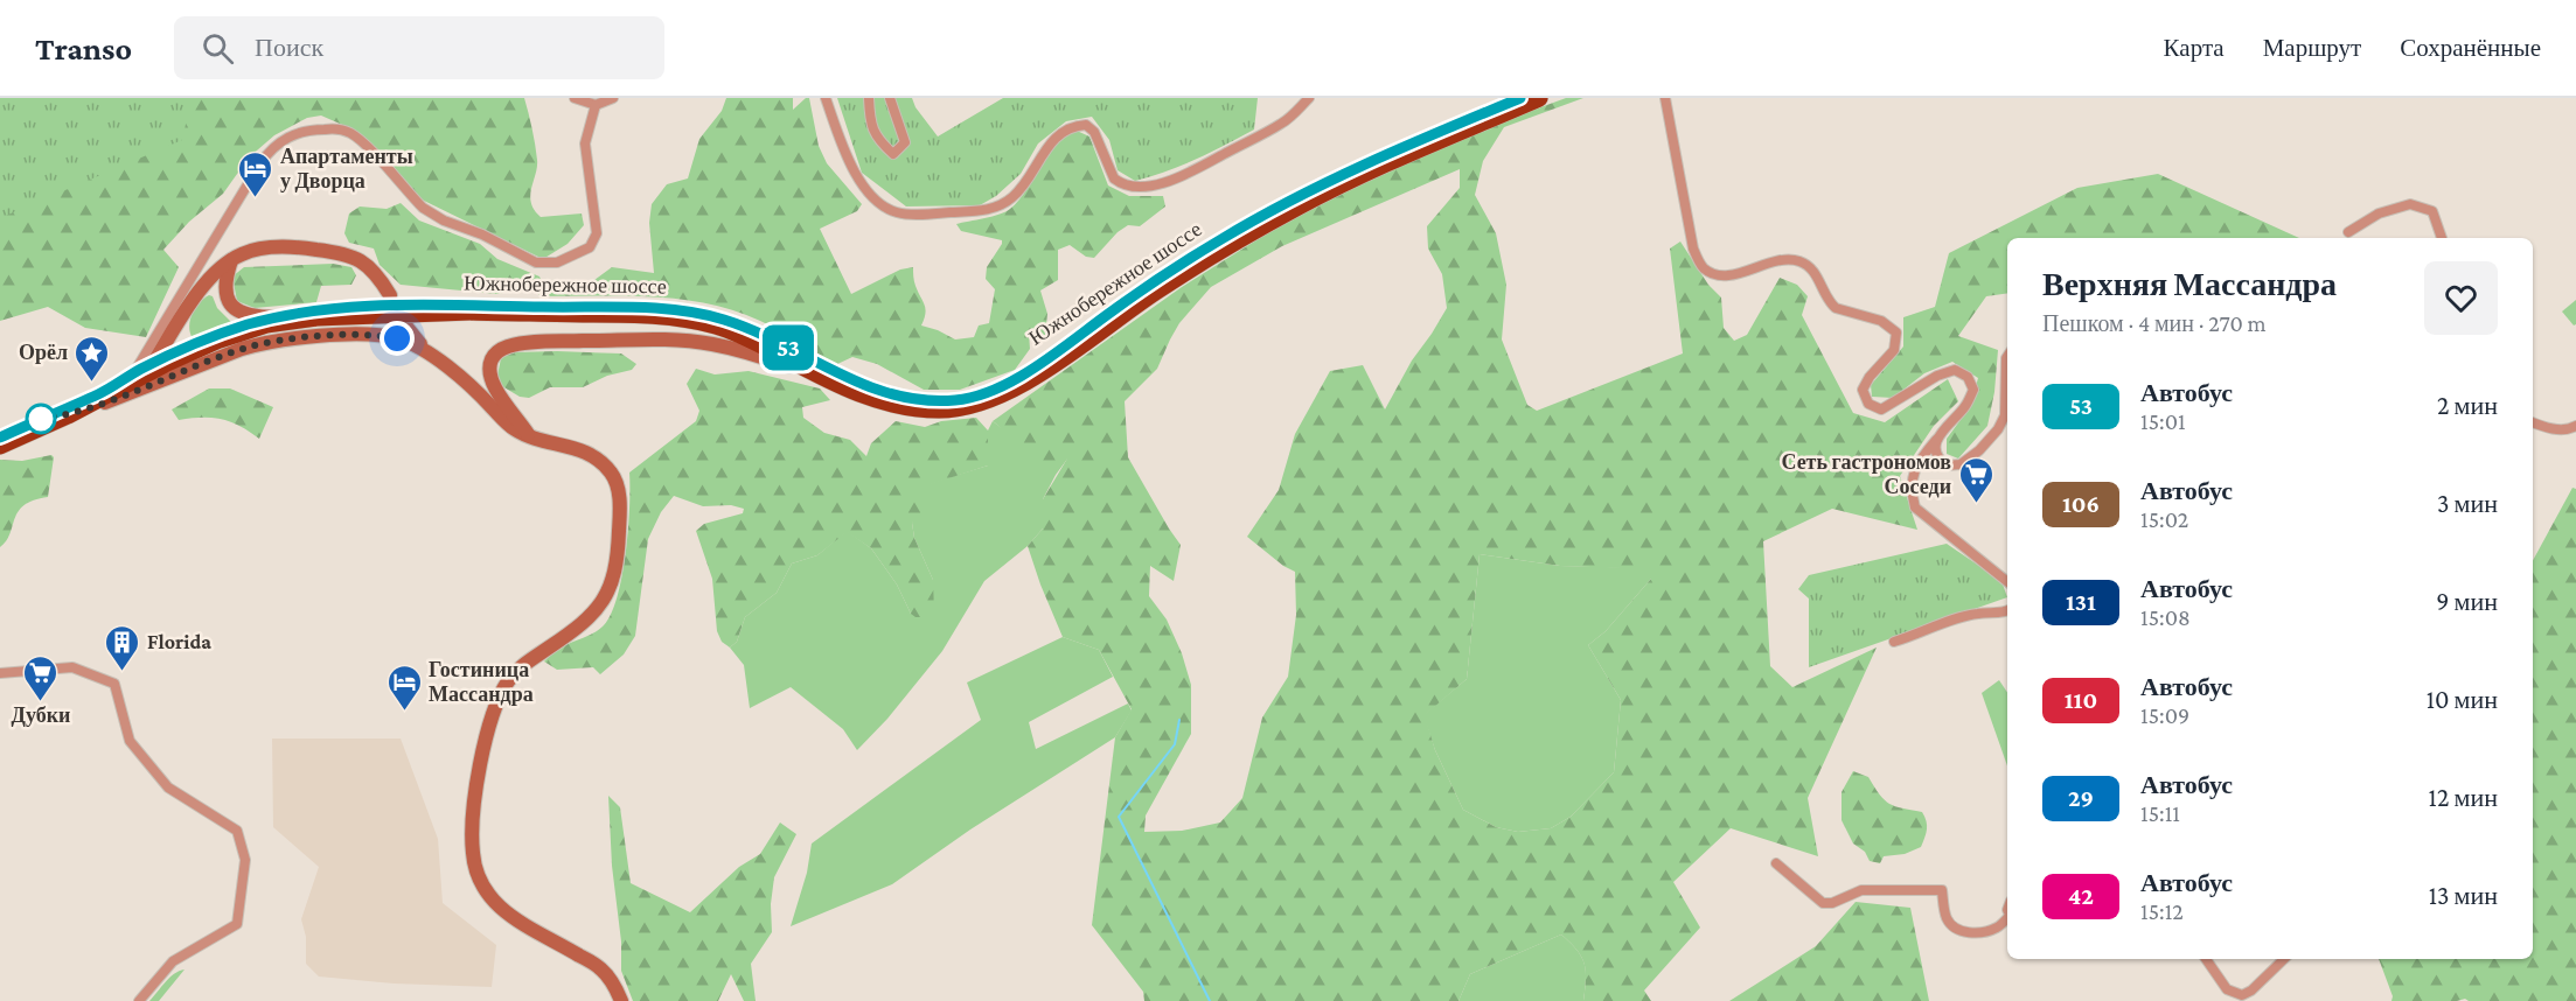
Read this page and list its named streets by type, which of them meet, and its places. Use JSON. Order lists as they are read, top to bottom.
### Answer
{
  "streets": {
    "highway": ["Южнобережное шоссе"]
  },
  "places": {
    "hotel": ["Апартаменты у Дворца", "Гостиница Массандра"],
    "place": ["Орёл"],
    "supermarket": ["Сеть гастрономов Соседи", "Дубки"],
    "building": ["Florida"]
  },
  "lines": ["bus line 53"],
  "page": {
    "header": "Transo",
    "search": "Поиск",
    "nav": ["Карта", "Маршрут", "Сохранённые"],
    "on_map": "53",
    "heading": ["Верхняя Массандра", "Пешком · 4 мин · 270 m"],
    "list": [
      {
        "mark": "53",
        "name": "Автобус",
        "note": "15:01",
        "value": "2 мин"
      },
      {
        "mark": "106",
        "name": "Автобус",
        "note": "15:02",
        "value": "3 мин"
      },
      {
        "mark": "131",
        "name": "Автобус",
        "note": "15:08",
        "value": "9 мин"
      },
      {
        "mark": "110",
        "name": "Автобус",
        "note": "15:09",
        "value": "10 мин"
      },
      {
        "mark": "29",
        "name": "Автобус",
        "note": "15:11",
        "value": "12 мин"
      },
      {
        "mark": "42",
        "name": "Автобус",
        "note": "15:12",
        "value": "13 мин"
      }
    ]
  }
}
